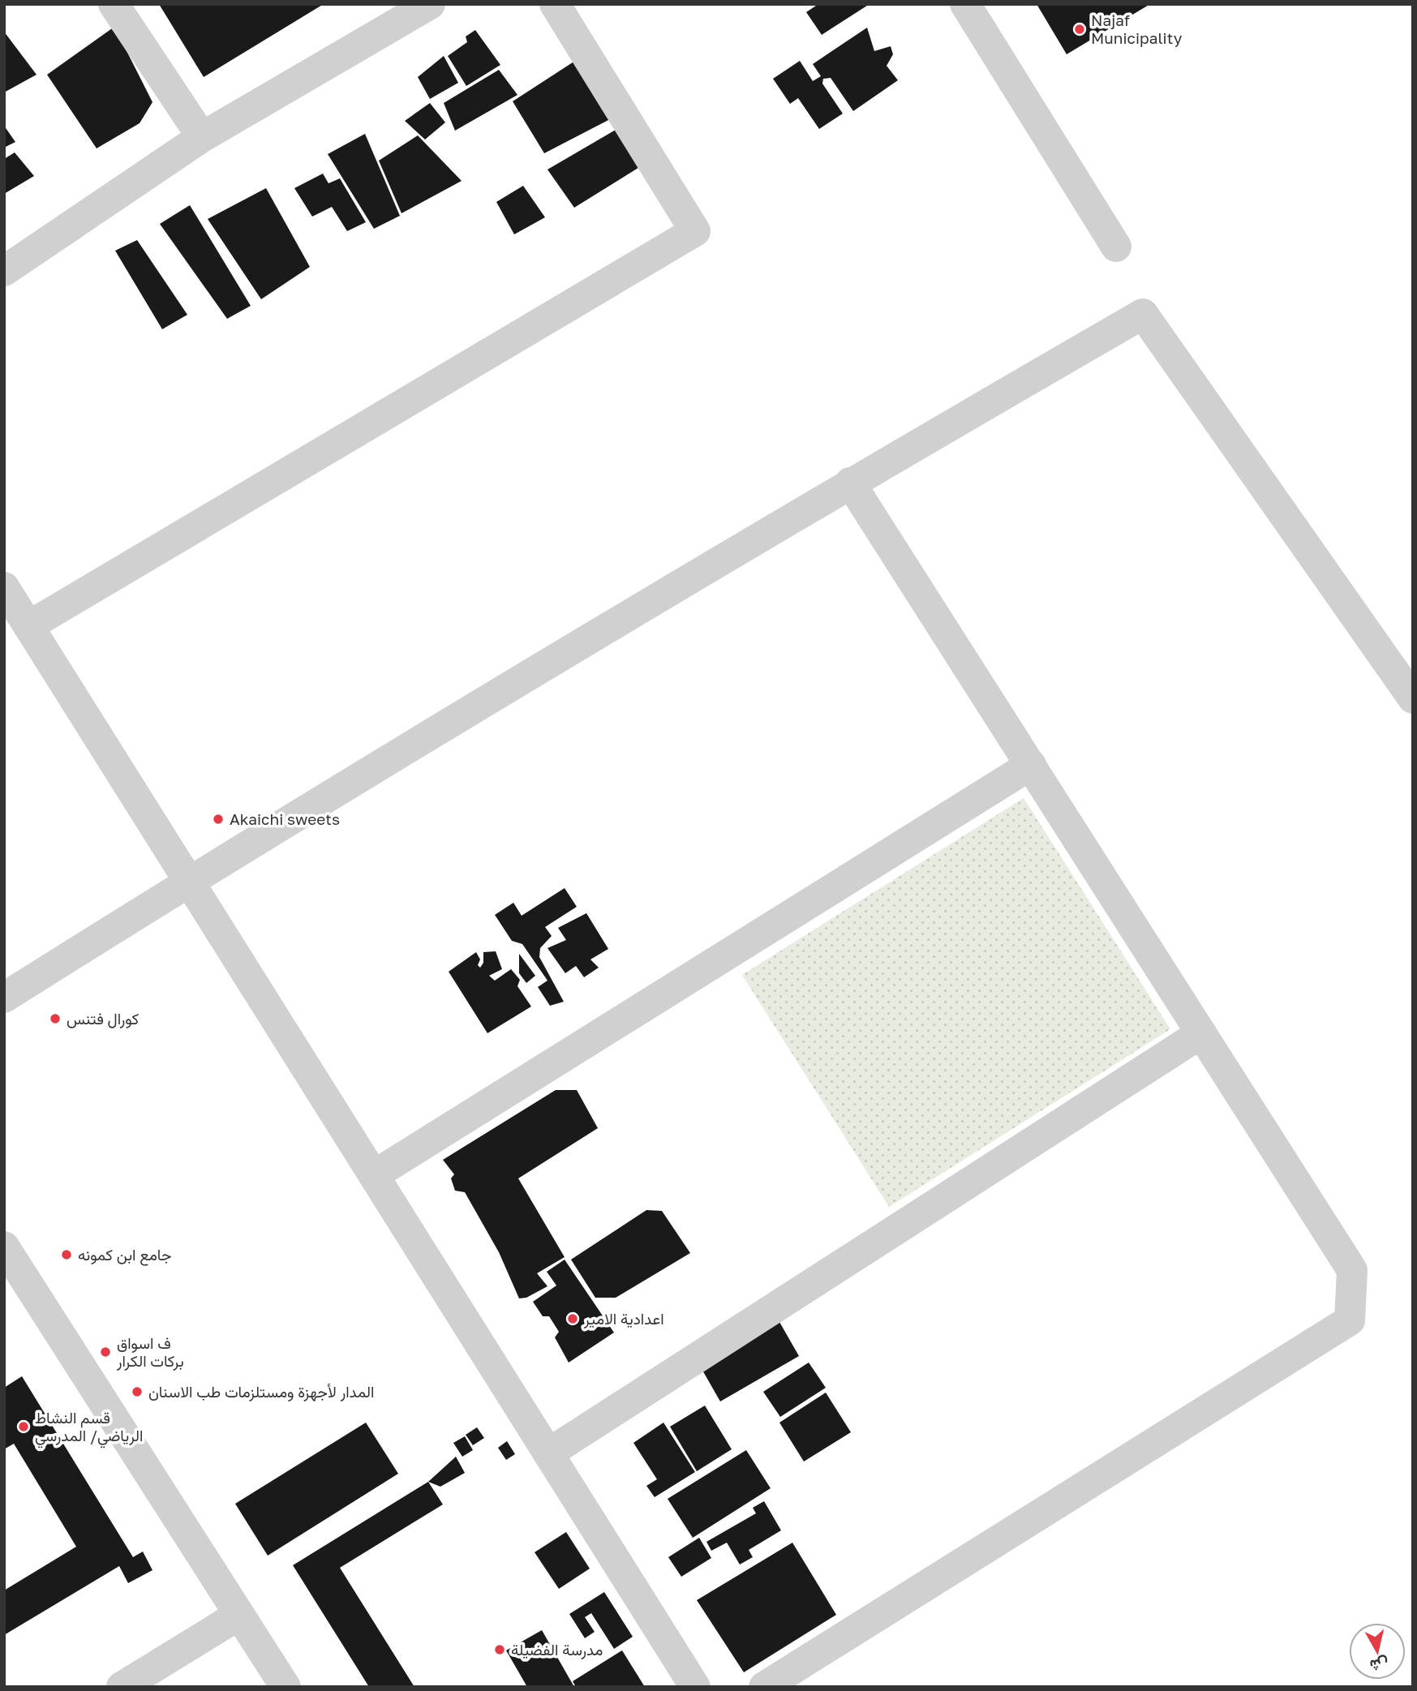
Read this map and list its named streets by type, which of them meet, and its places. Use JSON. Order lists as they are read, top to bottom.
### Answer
{
  "places": [
    "Najaf Municipality",
    "Akaichi sweets",
    "كورال فتنس",
    "جامع ابن كمونه",
    "اعدادية الامير",
    "ف اسواق بركات الكرار",
    "المدار لأجهزة ومستلزمات طب الاسنان",
    "قسم النشاط الرياضي/ المدرسي",
    "مدرسة الفضيلة"
  ],
  "north": "bottom"
}
